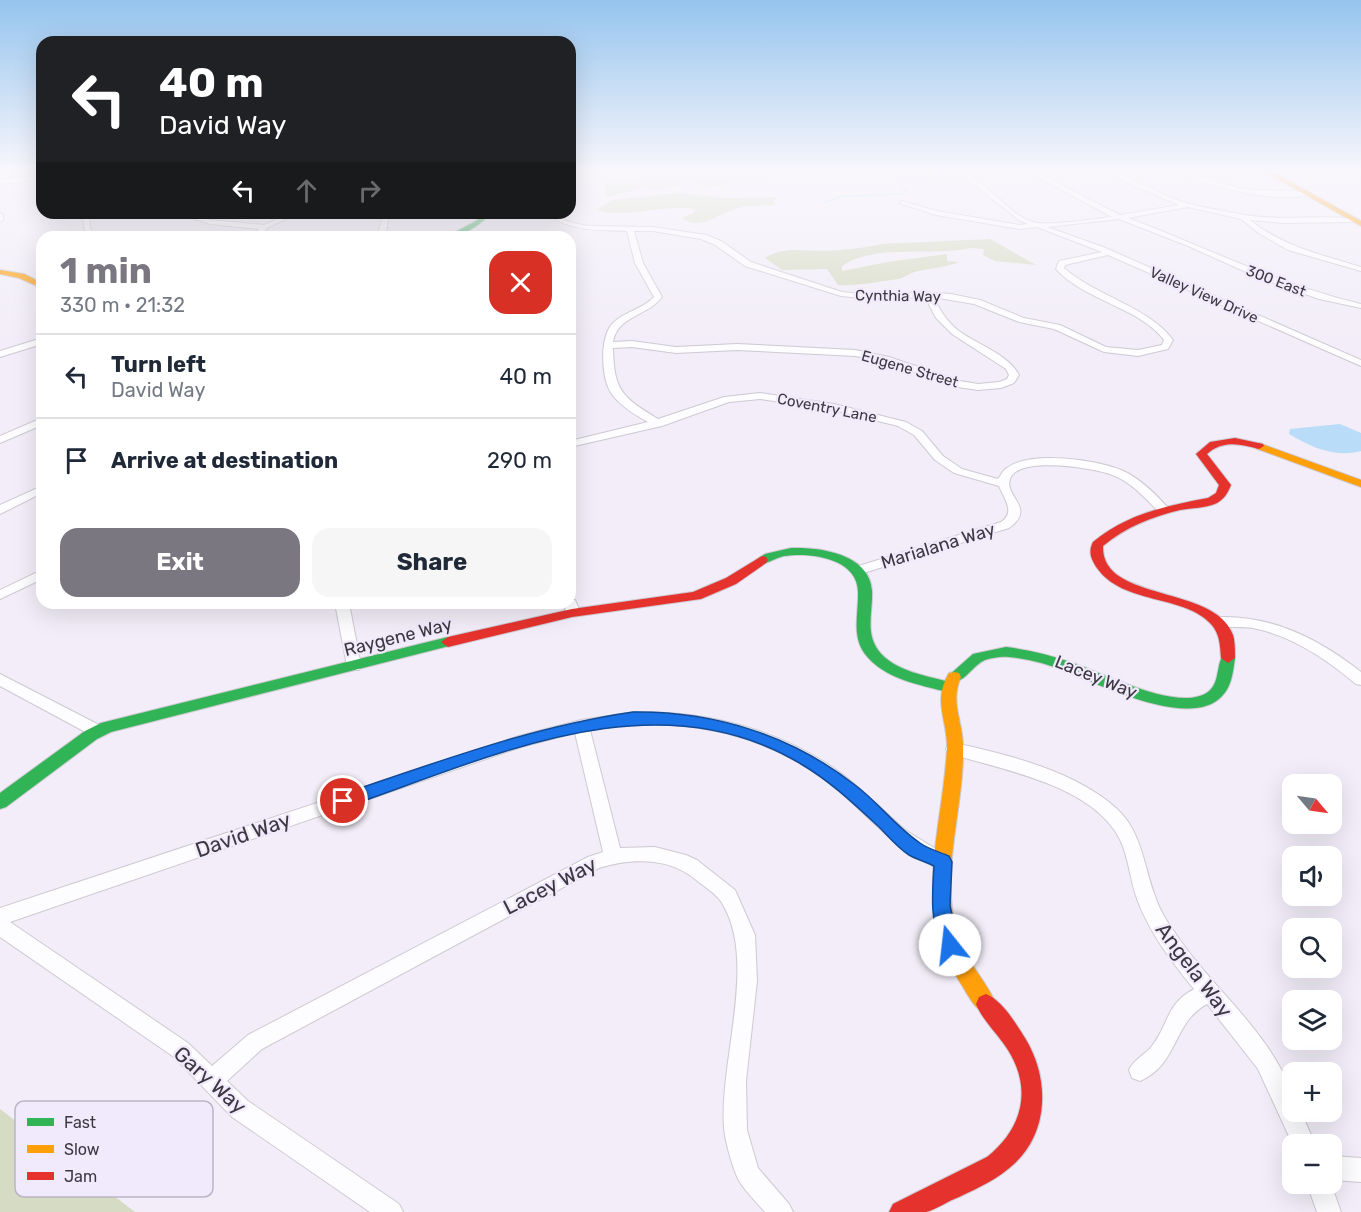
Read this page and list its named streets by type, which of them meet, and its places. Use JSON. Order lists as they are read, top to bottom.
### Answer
{
  "streets": {
    "street": [
      "300 East",
      "Valley View Drive",
      "Cynthia Way",
      "Eugene Street",
      "Coventry Lane",
      "Marialana Way",
      "Raygene Way",
      "Lacey Way",
      "David Way",
      "Angela Way",
      "Gary Way"
    ]
  },
  "crossings": [
    ["Valley View Drive", "Cynthia Way"],
    ["Cynthia Way", "Eugene Street"],
    ["Coventry Lane", "Marialana Way"],
    ["Marialana Way", "Raygene Way"],
    ["Lacey Way", "Gary Way"]
  ],
  "legend": ["Fast", "Slow", "Jam"],
  "north": "bottom right",
  "page": {
    "turn": ["40 m", "David Way"],
    "heading": ["1 min", "330 m · 21:32"],
    "list": [
      {
        "name": "Turn left",
        "note": "David Way",
        "value": "40 m"
      },
      {
        "name": "Arrive at destination",
        "value": "290 m"
      }
    ],
    "buttons": ["Exit", "Share"],
    "map_buttons": ["+", "−"]
  }
}
